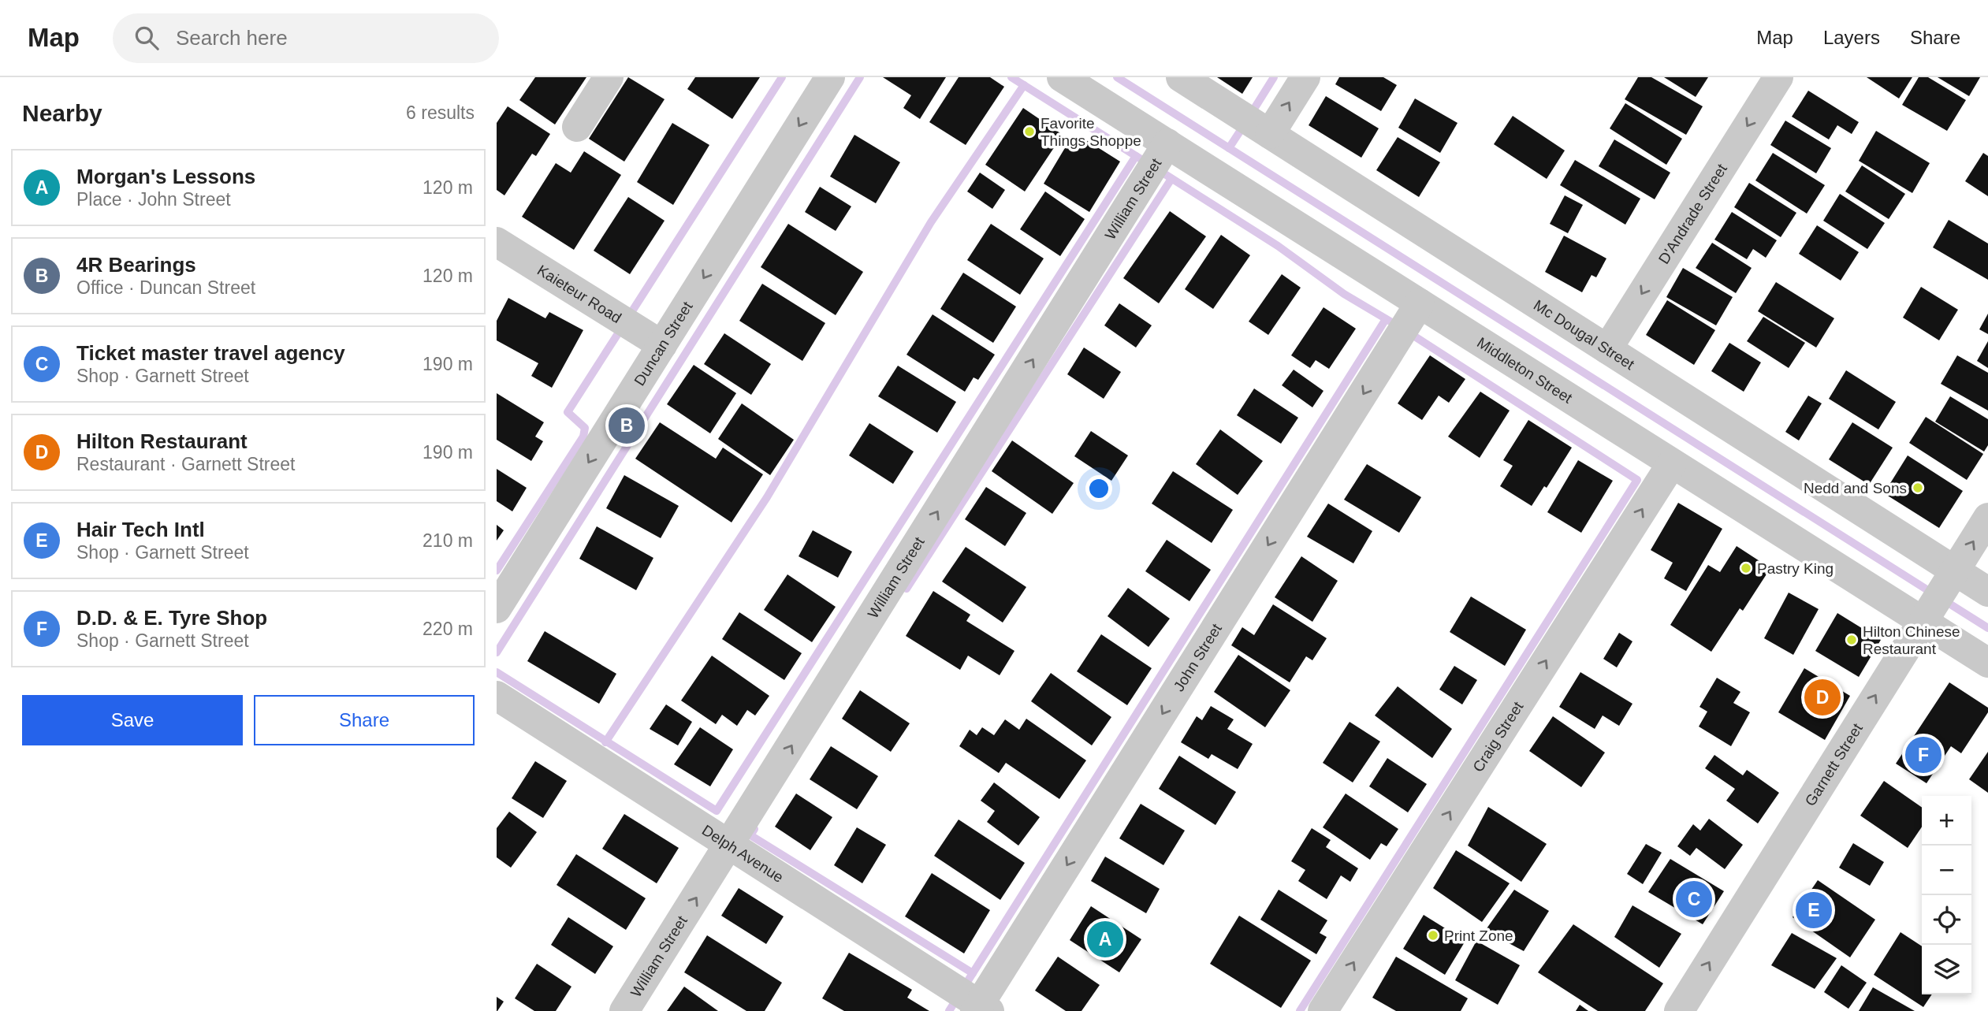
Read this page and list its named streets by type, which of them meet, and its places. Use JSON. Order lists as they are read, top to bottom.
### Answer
{
  "streets": {
    "street": [
      "William Street",
      "D'Andrade Street",
      "Kaieteur Road",
      "Mc Dougal Street",
      "Duncan Street",
      "Middleton Street",
      "John Street",
      "Craig Street",
      "Garnett Street",
      "Delph Avenue"
    ]
  },
  "crossings": [
    ["William Street", "Middleton Street"],
    ["William Street", "Delph Avenue"],
    ["D'Andrade Street", "Mc Dougal Street"],
    ["Kaieteur Road", "Duncan Street"],
    ["Mc Dougal Street", "Garnett Street"],
    ["Middleton Street", "John Street"],
    ["Middleton Street", "Craig Street"],
    ["Middleton Street", "Garnett Street"],
    ["John Street", "Delph Avenue"]
  ],
  "one_way": [
    "William Street",
    "D'Andrade Street",
    "Duncan Street",
    "John Street",
    "Craig Street",
    "Garnett Street"
  ],
  "places": [
    "Favorite Things Shoppe",
    "Nedd and Sons",
    "Pastry King",
    "Hilton Chinese Restaurant",
    "Print Zone"
  ],
  "page": {
    "header": "Map",
    "search": "Search here",
    "nav": ["Map", "Layers", "Share"],
    "heading": ["Nearby", "6 results"],
    "list": [
      {
        "mark": "A",
        "name": "Morgan's Lessons",
        "note": "Place · John Street",
        "value": "120 m"
      },
      {
        "mark": "B",
        "name": "4R Bearings",
        "note": "Office · Duncan Street",
        "value": "120 m"
      },
      {
        "mark": "C",
        "name": "Ticket master travel agency",
        "note": "Shop · Garnett Street",
        "value": "190 m"
      },
      {
        "mark": "D",
        "name": "Hilton Restaurant",
        "note": "Restaurant · Garnett Street",
        "value": "190 m"
      },
      {
        "mark": "E",
        "name": "Hair Tech Intl",
        "note": "Shop · Garnett Street",
        "value": "210 m"
      },
      {
        "mark": "F",
        "name": "D.D. & E. Tyre Shop",
        "note": "Shop · Garnett Street",
        "value": "220 m"
      }
    ],
    "pins": [
      "B",
      "D",
      "F",
      "C",
      "E",
      "A"
    ],
    "buttons": ["Save", "Share"],
    "map_buttons": ["+", "−"]
  }
}
